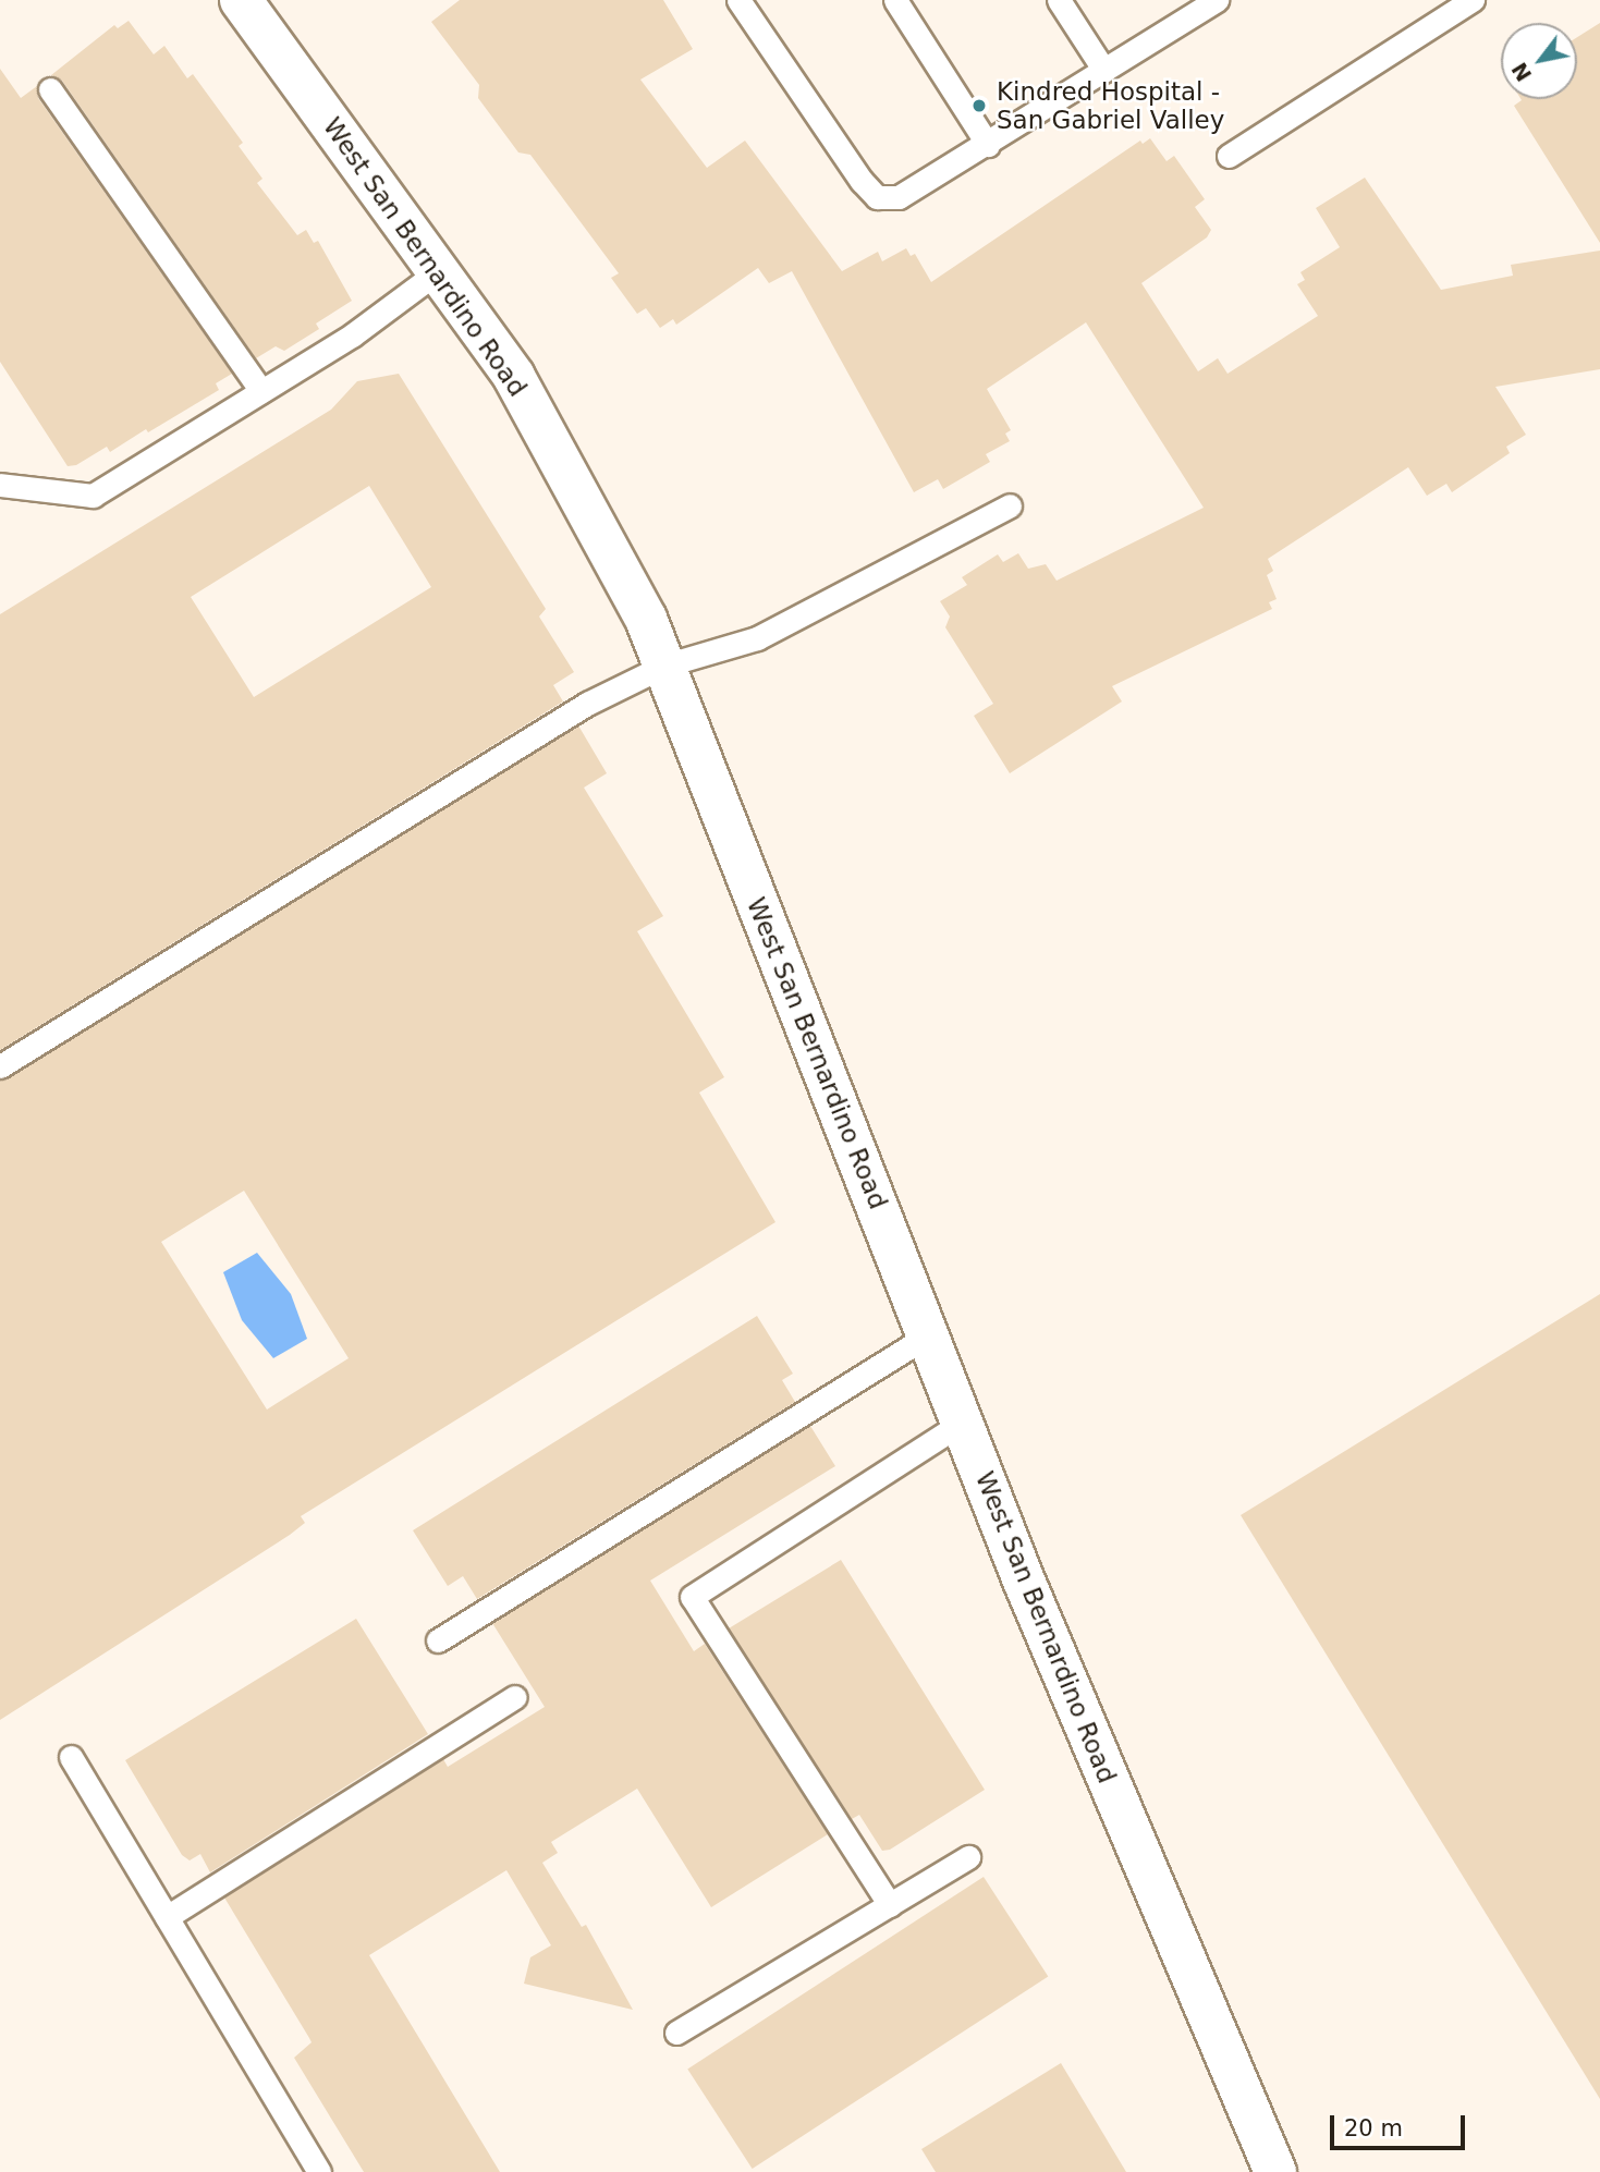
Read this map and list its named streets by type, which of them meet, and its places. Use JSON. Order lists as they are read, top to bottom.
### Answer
{
  "streets": {
    "street": ["West San Bernardino Road"]
  },
  "places": ["Kindred Hospital - San Gabriel Valley"],
  "scale_bar": "20 m",
  "north": "bottom left"
}
